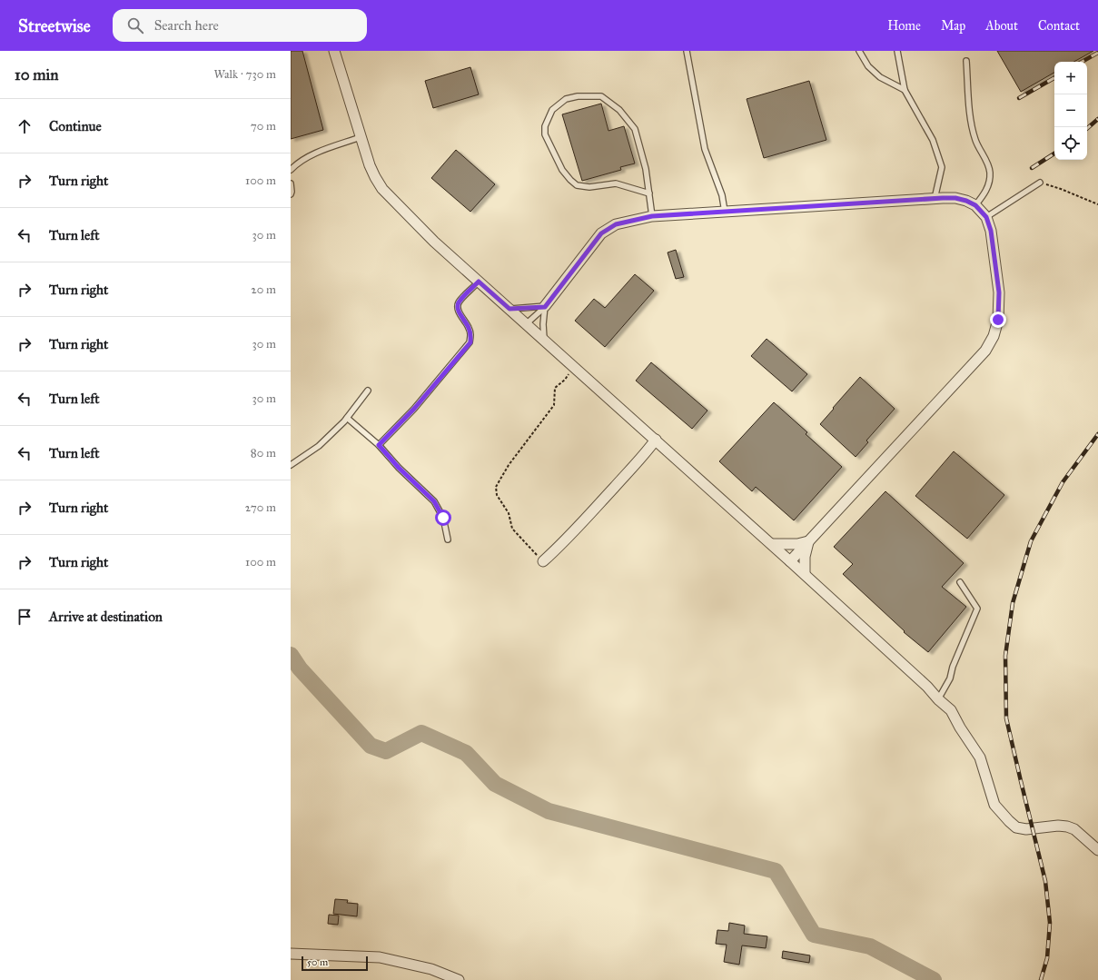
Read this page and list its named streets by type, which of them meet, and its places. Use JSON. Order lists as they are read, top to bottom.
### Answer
{
  "scale_bar": "50 m",
  "page": {
    "header": "Streetwise",
    "search": "Search here",
    "nav": [
      "Home",
      "Map",
      "About",
      "Contact"
    ],
    "heading": ["10 min", "Walk · 730 m"],
    "map_buttons": ["+", "−"],
    "list": [
      ["Continue", "70 m"],
      ["Turn right", "100 m"],
      ["Turn left", "30 m"],
      ["Turn right", "20 m"],
      ["Turn right", "30 m"],
      ["Turn left", "30 m"],
      ["Turn left", "80 m"],
      ["Turn right", "270 m"],
      ["Turn right", "100 m"],
      "Arrive at destination"
    ],
    "scale": "50 m"
  }
}
